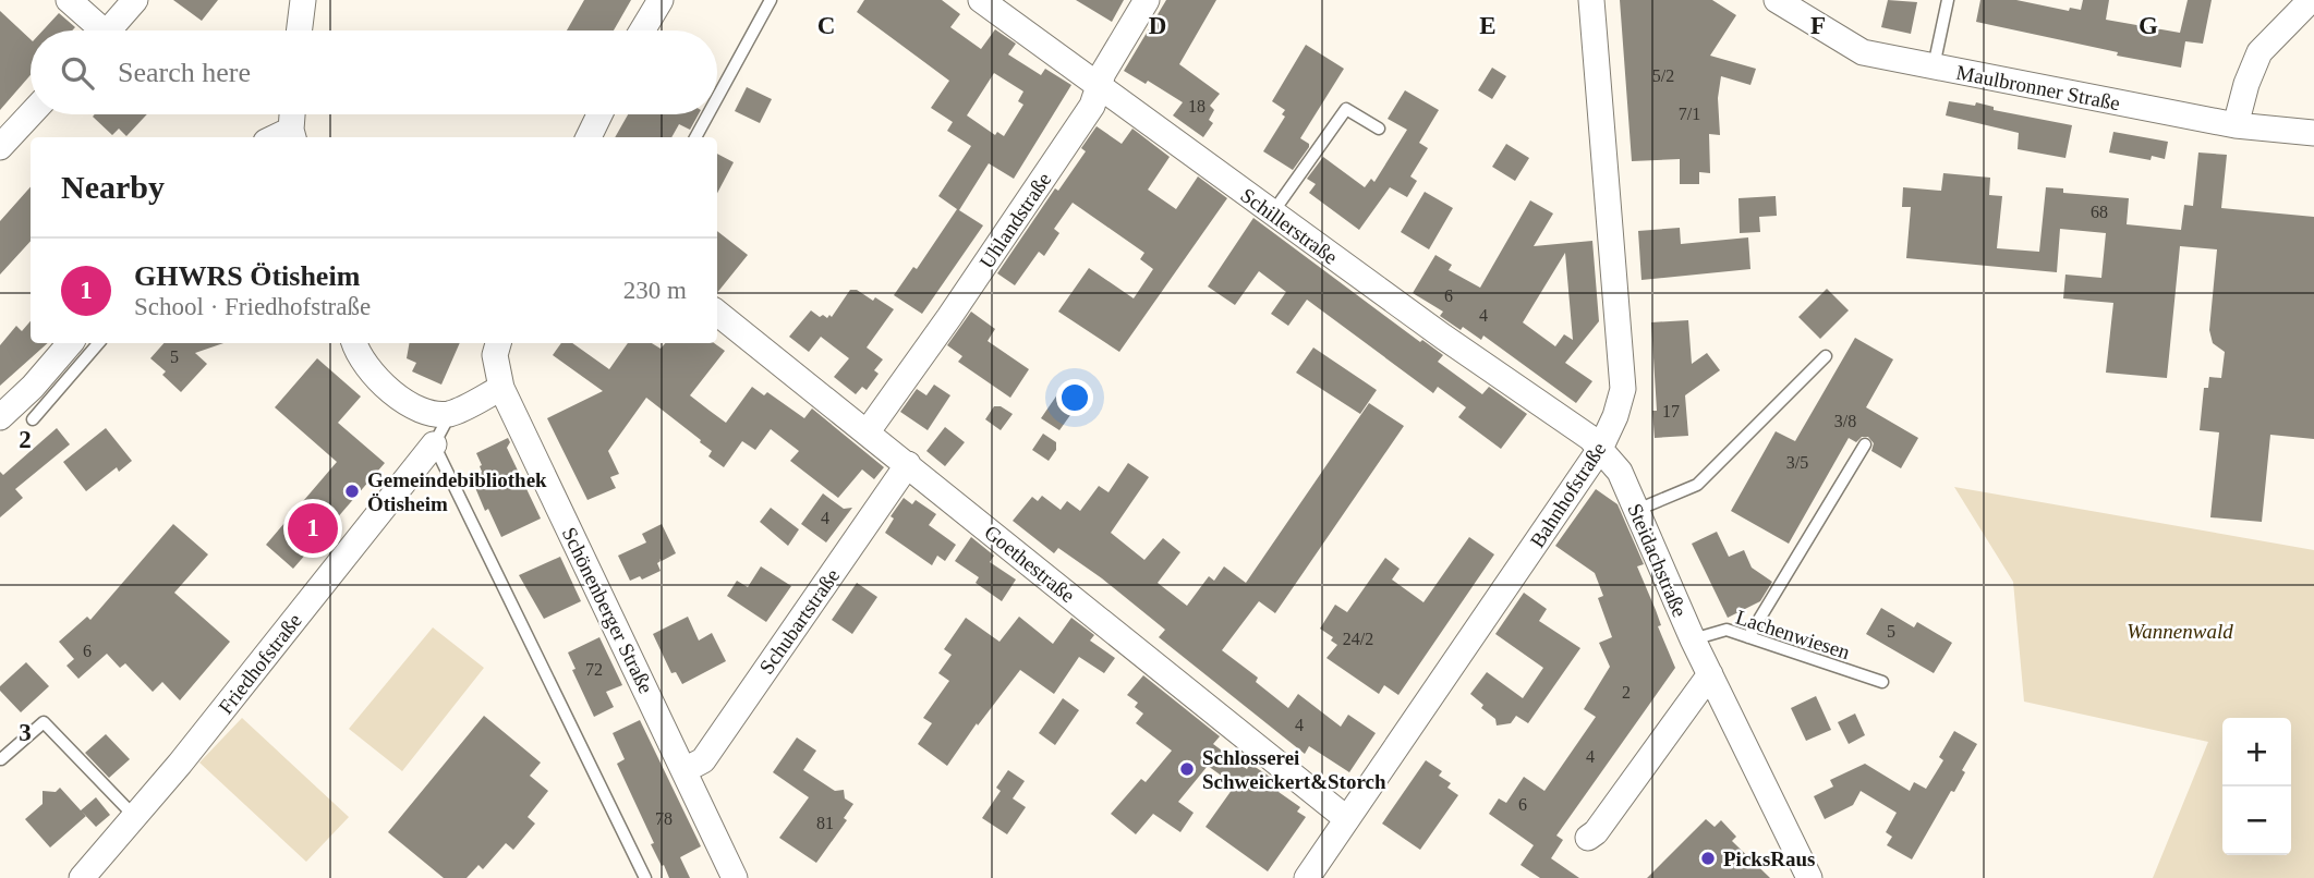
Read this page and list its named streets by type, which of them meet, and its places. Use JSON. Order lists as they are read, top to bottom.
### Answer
{
  "streets": {
    "street": [
      "Maulbronner Straße",
      "Uhlandstraße",
      "Schillerstraße",
      "Bahnhofstraße",
      "Steidachstraße",
      "Goethestraße",
      "Schönenberger Straße",
      "Schubartstraße",
      "Friedhofstraße"
    ],
    "lane": ["Lachenwiesen"]
  },
  "crossings": [
    ["Uhlandstraße", "Schillerstraße"],
    ["Uhlandstraße", "Goethestraße"],
    ["Schillerstraße", "Bahnhofstraße"],
    ["Schillerstraße", "Steidachstraße"],
    ["Bahnhofstraße", "Steidachstraße"],
    ["Bahnhofstraße", "Goethestraße"],
    ["Steidachstraße", "Lachenwiesen"],
    ["Goethestraße", "Schubartstraße"],
    ["Schönenberger Straße", "Schubartstraße"]
  ],
  "parks": ["Wannenwald"],
  "places": ["Gemeindebibliothek Ötisheim", "Schlosserei Schweickert&Storch", "PicksRaus"],
  "house_numbers": [
    "5/2",
    "18",
    "7/1",
    "68",
    "6",
    "4",
    "5",
    "17",
    "3/8",
    "3/5",
    "4",
    "5",
    "24/2",
    "6",
    "72",
    "2",
    "4",
    "4",
    "6",
    "78",
    "81"
  ],
  "page": {
    "search": "Search here",
    "heading": "Nearby",
    "list": [
      {
        "mark": "1",
        "name": "GHWRS Ötisheim",
        "note": "School · Friedhofstraße",
        "value": "230 m"
      }
    ],
    "pins": "1",
    "map_buttons": ["+", "−"]
  },
  "grid": {
    "columns": [
      "C",
      "D",
      "E",
      "F",
      "G"
    ],
    "rows": ["2", "3"]
  }
}
